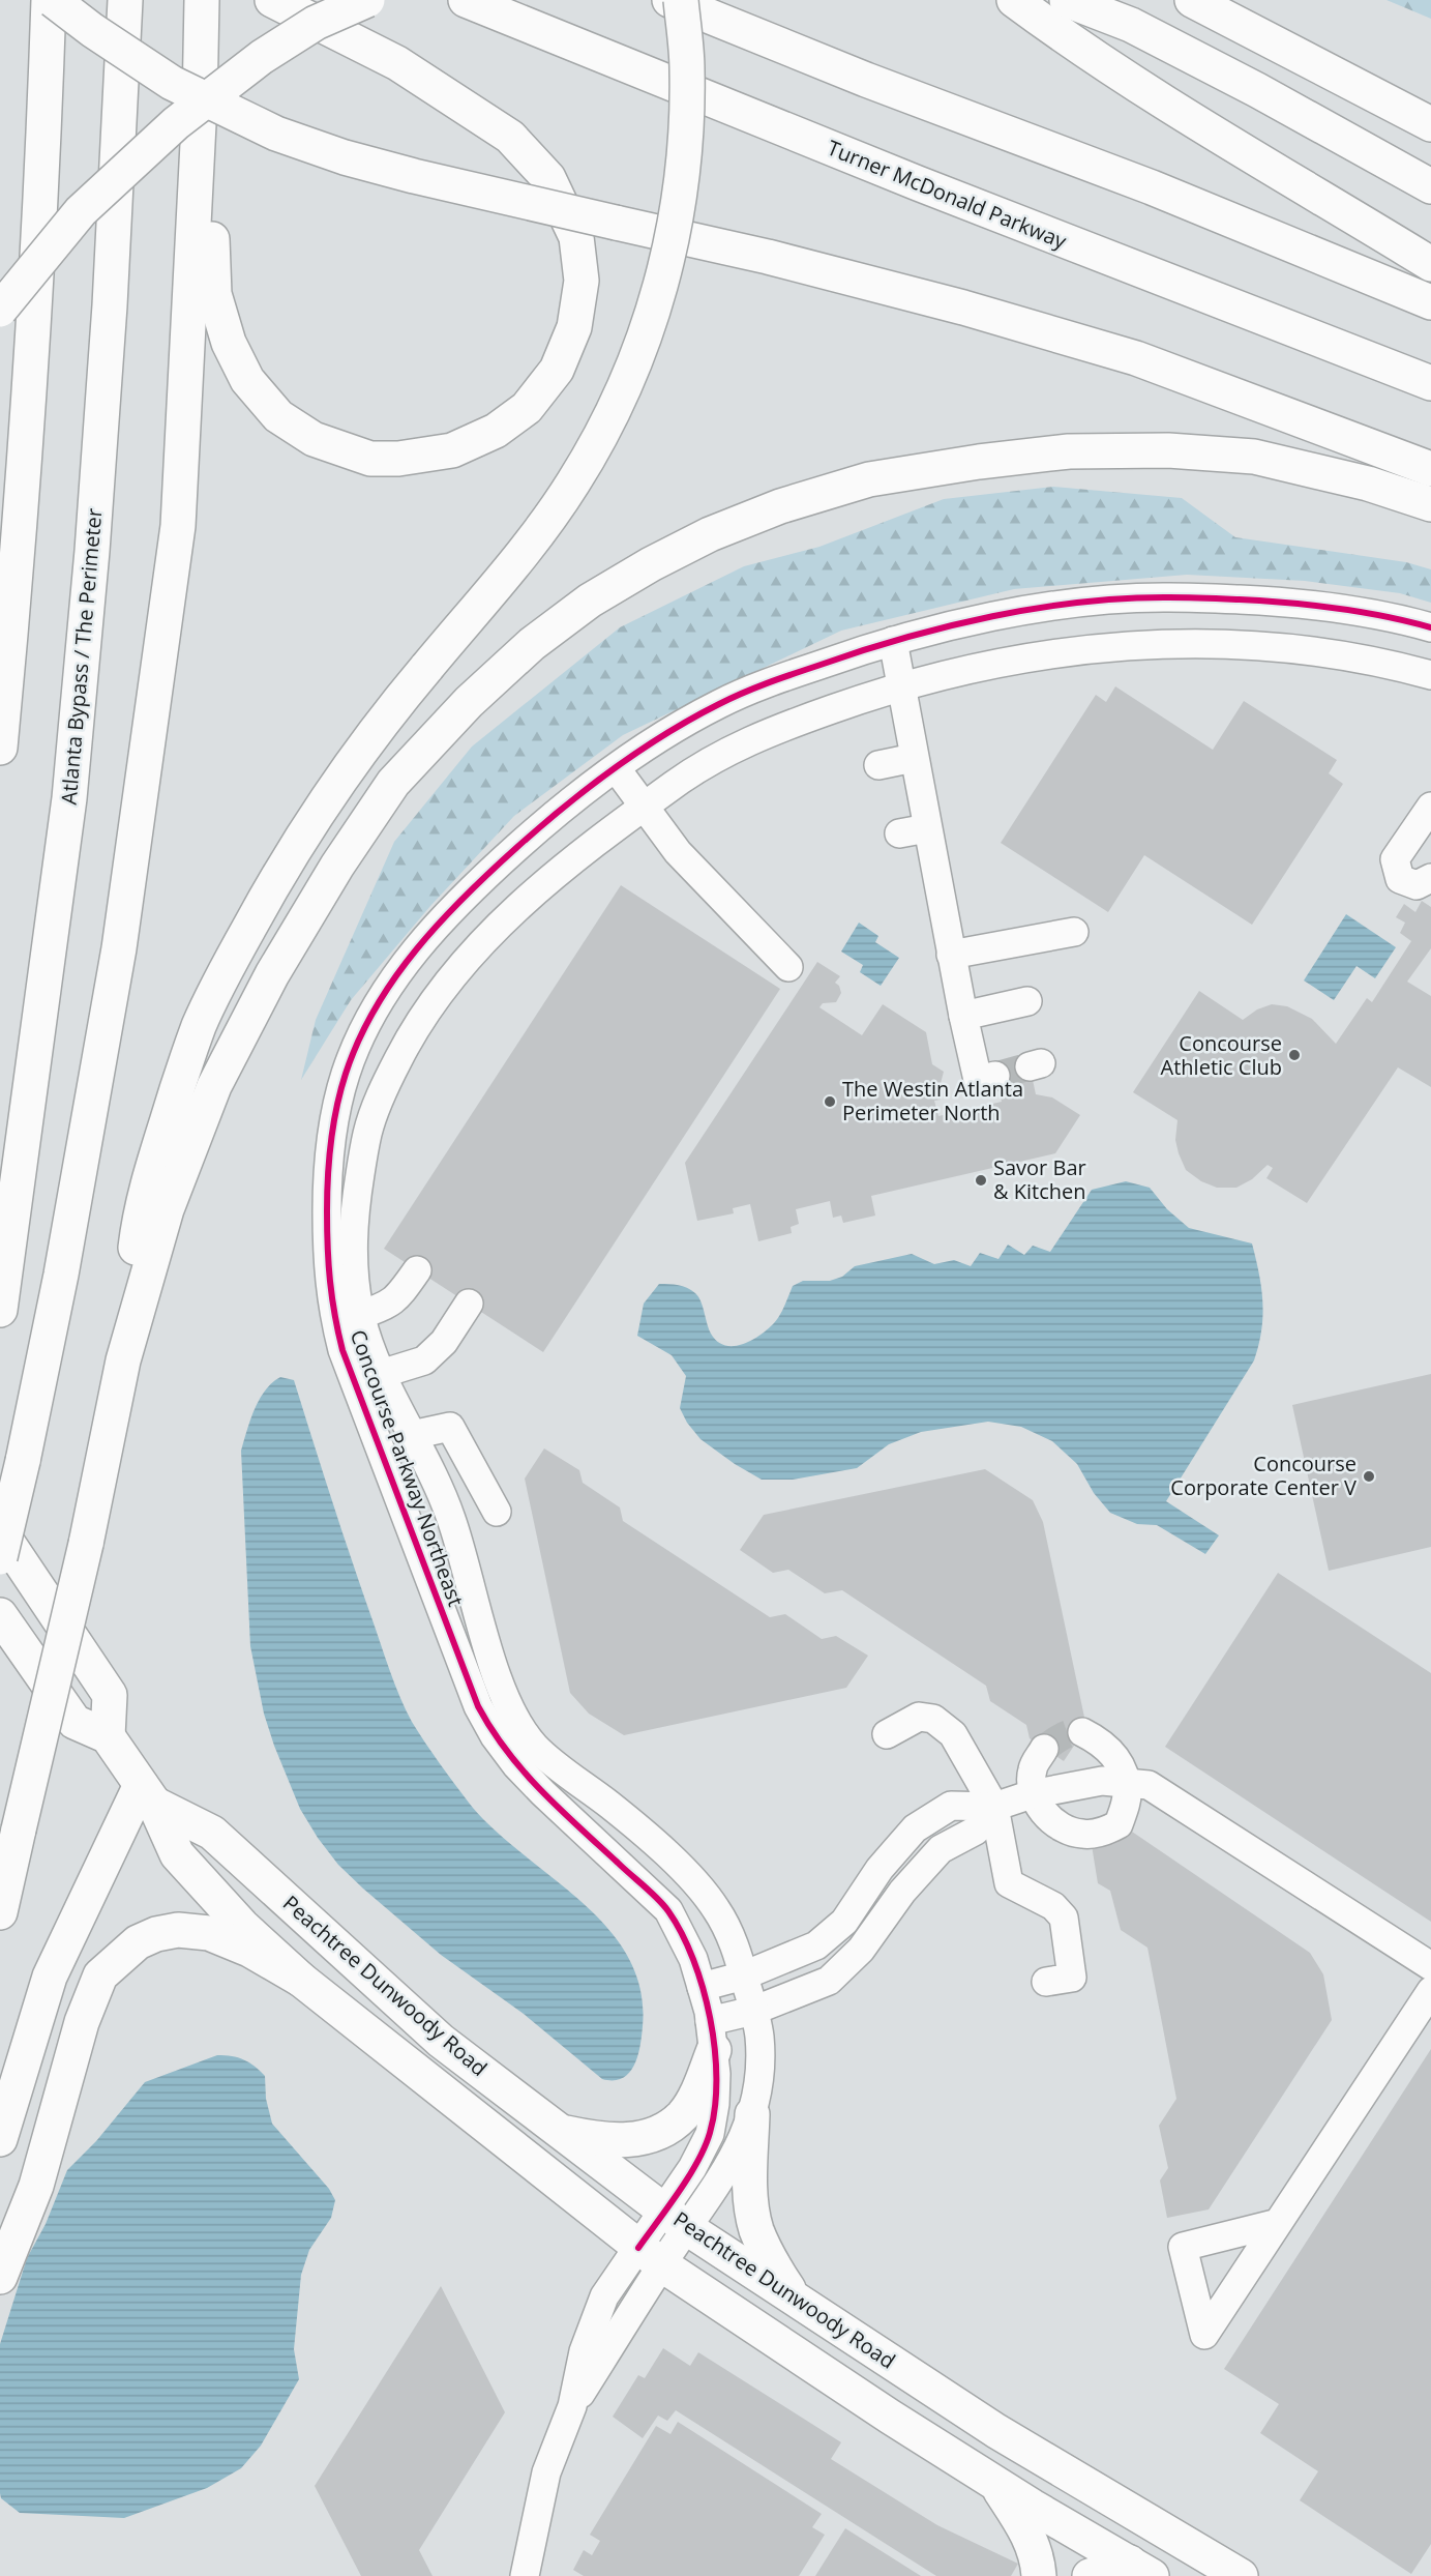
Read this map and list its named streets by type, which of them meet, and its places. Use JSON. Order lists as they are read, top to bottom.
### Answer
{
  "streets": {
    "main road": ["Turner McDonald Parkway", "Atlanta Bypass / The Perimeter", "Peachtree Dunwoody Road"],
    "street": ["Concourse Parkway Northeast"]
  },
  "crossings": [
    ["Concourse Parkway Northeast", "Peachtree Dunwoody Road"]
  ],
  "places": [
    "Concourse Athletic Club",
    "The Westin Atlanta Perimeter North",
    "Savor Bar & Kitchen",
    "Concourse Corporate Center V"
  ]
}
